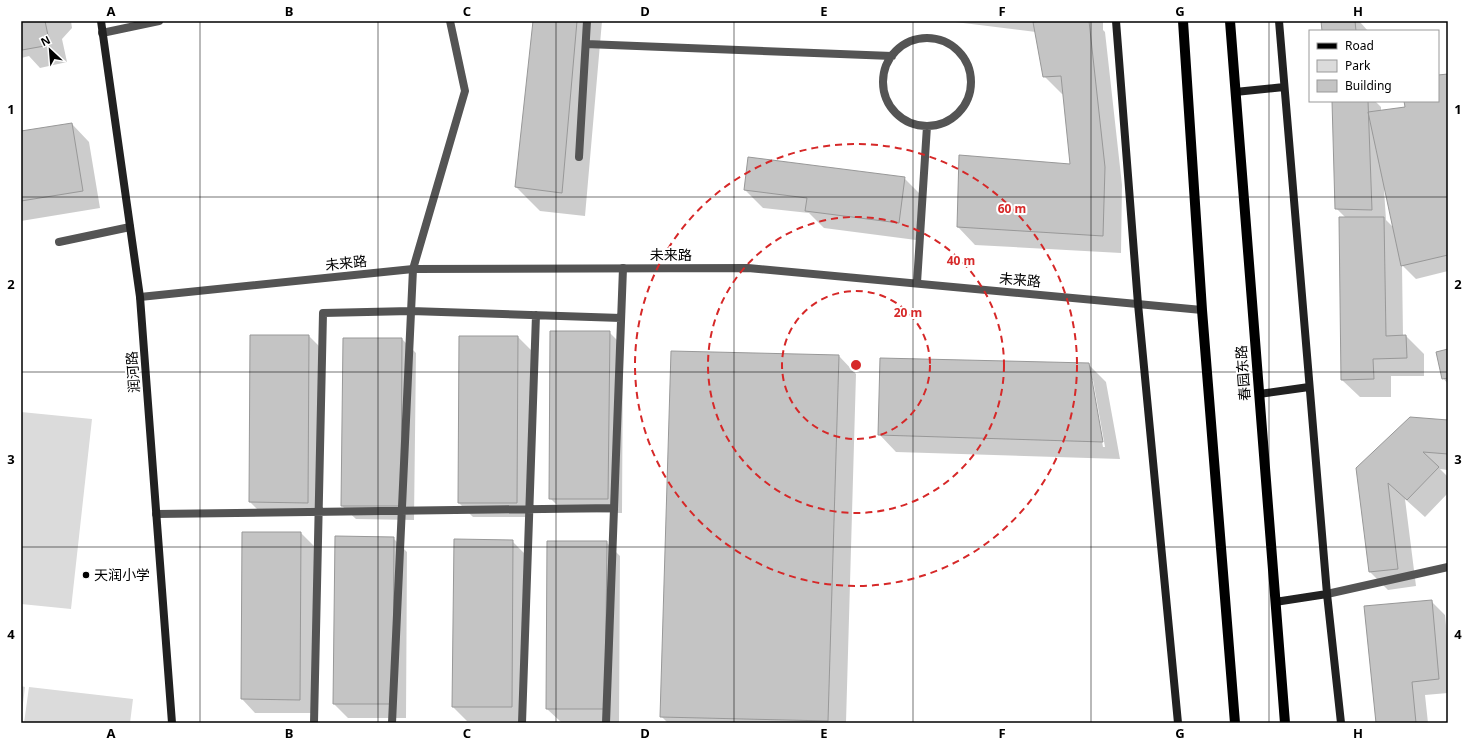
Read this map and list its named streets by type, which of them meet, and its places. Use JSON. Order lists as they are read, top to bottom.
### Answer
{
  "streets": {
    "main road": ["春园东路"],
    "street": ["未来路", "润河路"]
  },
  "crossings": [
    ["未来路", "润河路"]
  ],
  "places": ["天润小学"],
  "legend": ["Road", "Park", "Building"],
  "north": "top left",
  "grid": {
    "columns": [
      "A",
      "B",
      "C",
      "D",
      "E",
      "F",
      "G",
      "H"
    ],
    "rows": [
      "1",
      "2",
      "3",
      "4"
    ]
  },
  "rings": ["60 m", "40 m", "20 m"]
}
